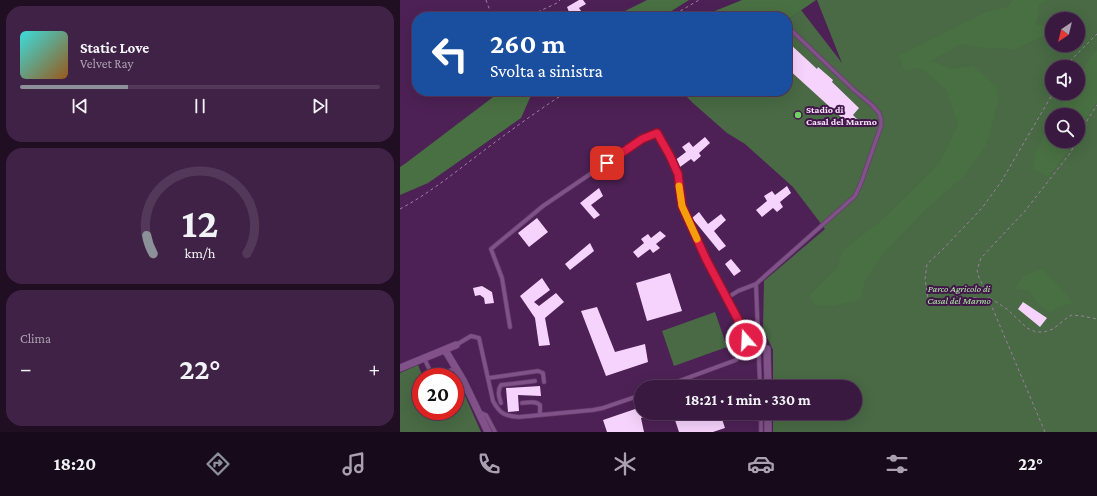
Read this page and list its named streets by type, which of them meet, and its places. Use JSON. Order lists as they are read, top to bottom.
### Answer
{
  "parks": ["Parco Agricolo di Casal del Marmo"],
  "places": ["Stadio di Casal del Marmo"],
  "north": "bottom left",
  "page": {
    "turn": ["260 m", "Svolta a sinistra"],
    "song": ["Static Love", "Velvet Ray"],
    "tile": "Clima",
    "heat": ["−", "22°", "+"],
    "limit": "20",
    "trip": "18:21 · 1 min · 330 m",
    "tabs": ["18:20", "22°"],
    "gauge": ["12", "km/h"]
  }
}
